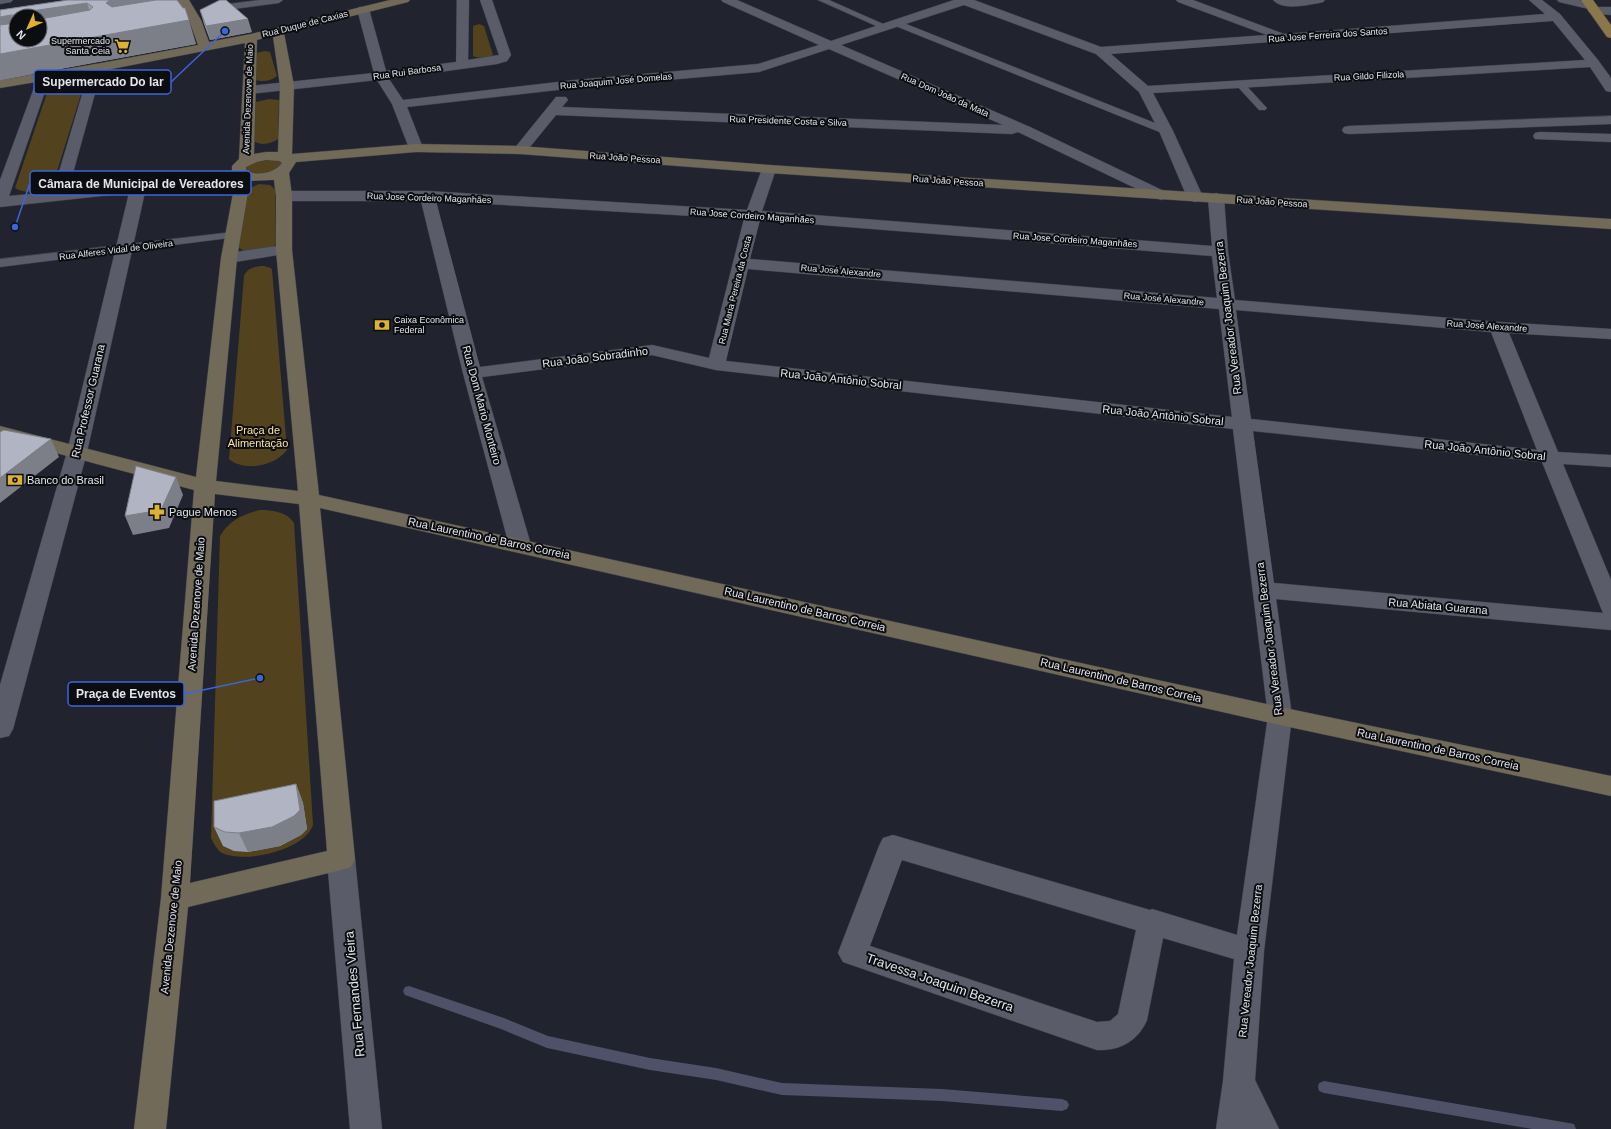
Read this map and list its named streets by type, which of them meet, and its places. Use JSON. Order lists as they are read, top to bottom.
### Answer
{
  "streets": {
    "street": [
      "Rua Duque de Caxias",
      "Rua Jose Ferreira dos Santos",
      "Rua Rui Barbosa",
      "Rua Gildo Filizola",
      "Rua Joaquim José Domelas",
      "Rua Dom João da Mata",
      "Avenida Dezenove de Maio",
      "Rua Presidente Costa e Silva",
      "Rua João Pessoa",
      "Rua Jose Cordeiro Maganhães",
      "Rua José Alexandre",
      "Rua Maria Pereira da Costa",
      "Rua Vereador Joaquim Bezerra",
      "Rua João Sobradinho",
      "Rua João Antônio Sobral",
      "Rua Professor Guarana",
      "Rua Dom Mario Monteiro",
      "Rua Laurentino de Barros Correia",
      "Rua Abiata Guarana",
      "Travessa Joaquim Bezerra",
      "Rua Fernandes Vieira"
    ],
    "lane": ["Rua Alferes Vidal de Oliveira"]
  },
  "crossings": [
    ["Rua Duque de Caxias", "Avenida Dezenove de Maio"],
    ["Rua Rui Barbosa", "Avenida Dezenove de Maio"],
    ["Rua Gildo Filizola", "Rua Vereador Joaquim Bezerra"],
    ["Rua Joaquim José Domelas", "Rua Dom João da Mata"],
    ["Rua Dom João da Mata", "Rua Presidente Costa e Silva"],
    ["Rua Dom João da Mata", "Rua João Pessoa"],
    ["Avenida Dezenove de Maio", "Rua Alferes Vidal de Oliveira"],
    ["Avenida Dezenove de Maio", "Rua Laurentino de Barros Correia"],
    ["Rua João Pessoa", "Rua Maria Pereira da Costa"],
    ["Rua João Pessoa", "Rua Vereador Joaquim Bezerra"],
    ["Rua Jose Cordeiro Maganhães", "Rua Maria Pereira da Costa"],
    ["Rua Jose Cordeiro Maganhães", "Rua Vereador Joaquim Bezerra"],
    ["Rua Jose Cordeiro Maganhães", "Rua Dom Mario Monteiro"],
    ["Rua Alferes Vidal de Oliveira", "Rua Professor Guarana"],
    ["Rua José Alexandre", "Rua Maria Pereira da Costa"],
    ["Rua José Alexandre", "Rua Vereador Joaquim Bezerra"],
    ["Rua Maria Pereira da Costa", "Rua João Sobradinho"],
    ["Rua Maria Pereira da Costa", "Rua João Antônio Sobral"],
    ["Rua Vereador Joaquim Bezerra", "Rua João Antônio Sobral"],
    ["Rua Vereador Joaquim Bezerra", "Rua Laurentino de Barros Correia"],
    ["Rua Vereador Joaquim Bezerra", "Rua Abiata Guarana"],
    ["Rua Vereador Joaquim Bezerra", "Travessa Joaquim Bezerra"],
    ["Rua João Sobradinho", "Rua João Antônio Sobral"],
    ["Rua João Sobradinho", "Rua Dom Mario Monteiro"],
    ["Rua Professor Guarana", "Rua Laurentino de Barros Correia"],
    ["Rua Dom Mario Monteiro", "Rua Laurentino de Barros Correia"]
  ],
  "parks": ["Praça de Alimentação"],
  "places": {
    "other": ["Supermercado Do lar", "Câmara de Municipal de Vereadores", "Praça de Eventos"],
    "supermarket": ["Supermercado Santa Ceia"],
    "bank": ["Caixa Econômica Federal", "Banco do Brasil"],
    "pharmacy": ["Pague Menos"]
  },
  "north": "bottom left"
}
